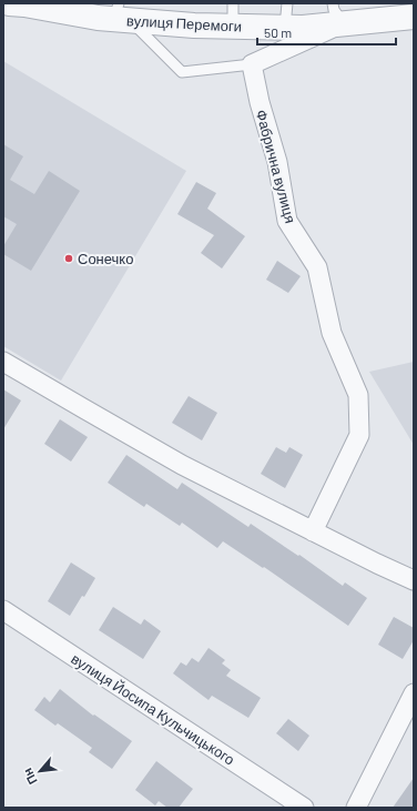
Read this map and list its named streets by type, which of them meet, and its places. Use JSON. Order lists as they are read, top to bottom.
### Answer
{
  "streets": {
    "street": ["вулиця Перемоги", "Фабрична вулиця", "вулиця Йосипа Кульчицького"]
  },
  "places": ["Сонечко"],
  "scale_bar": "50 m",
  "north": "bottom left"
}
